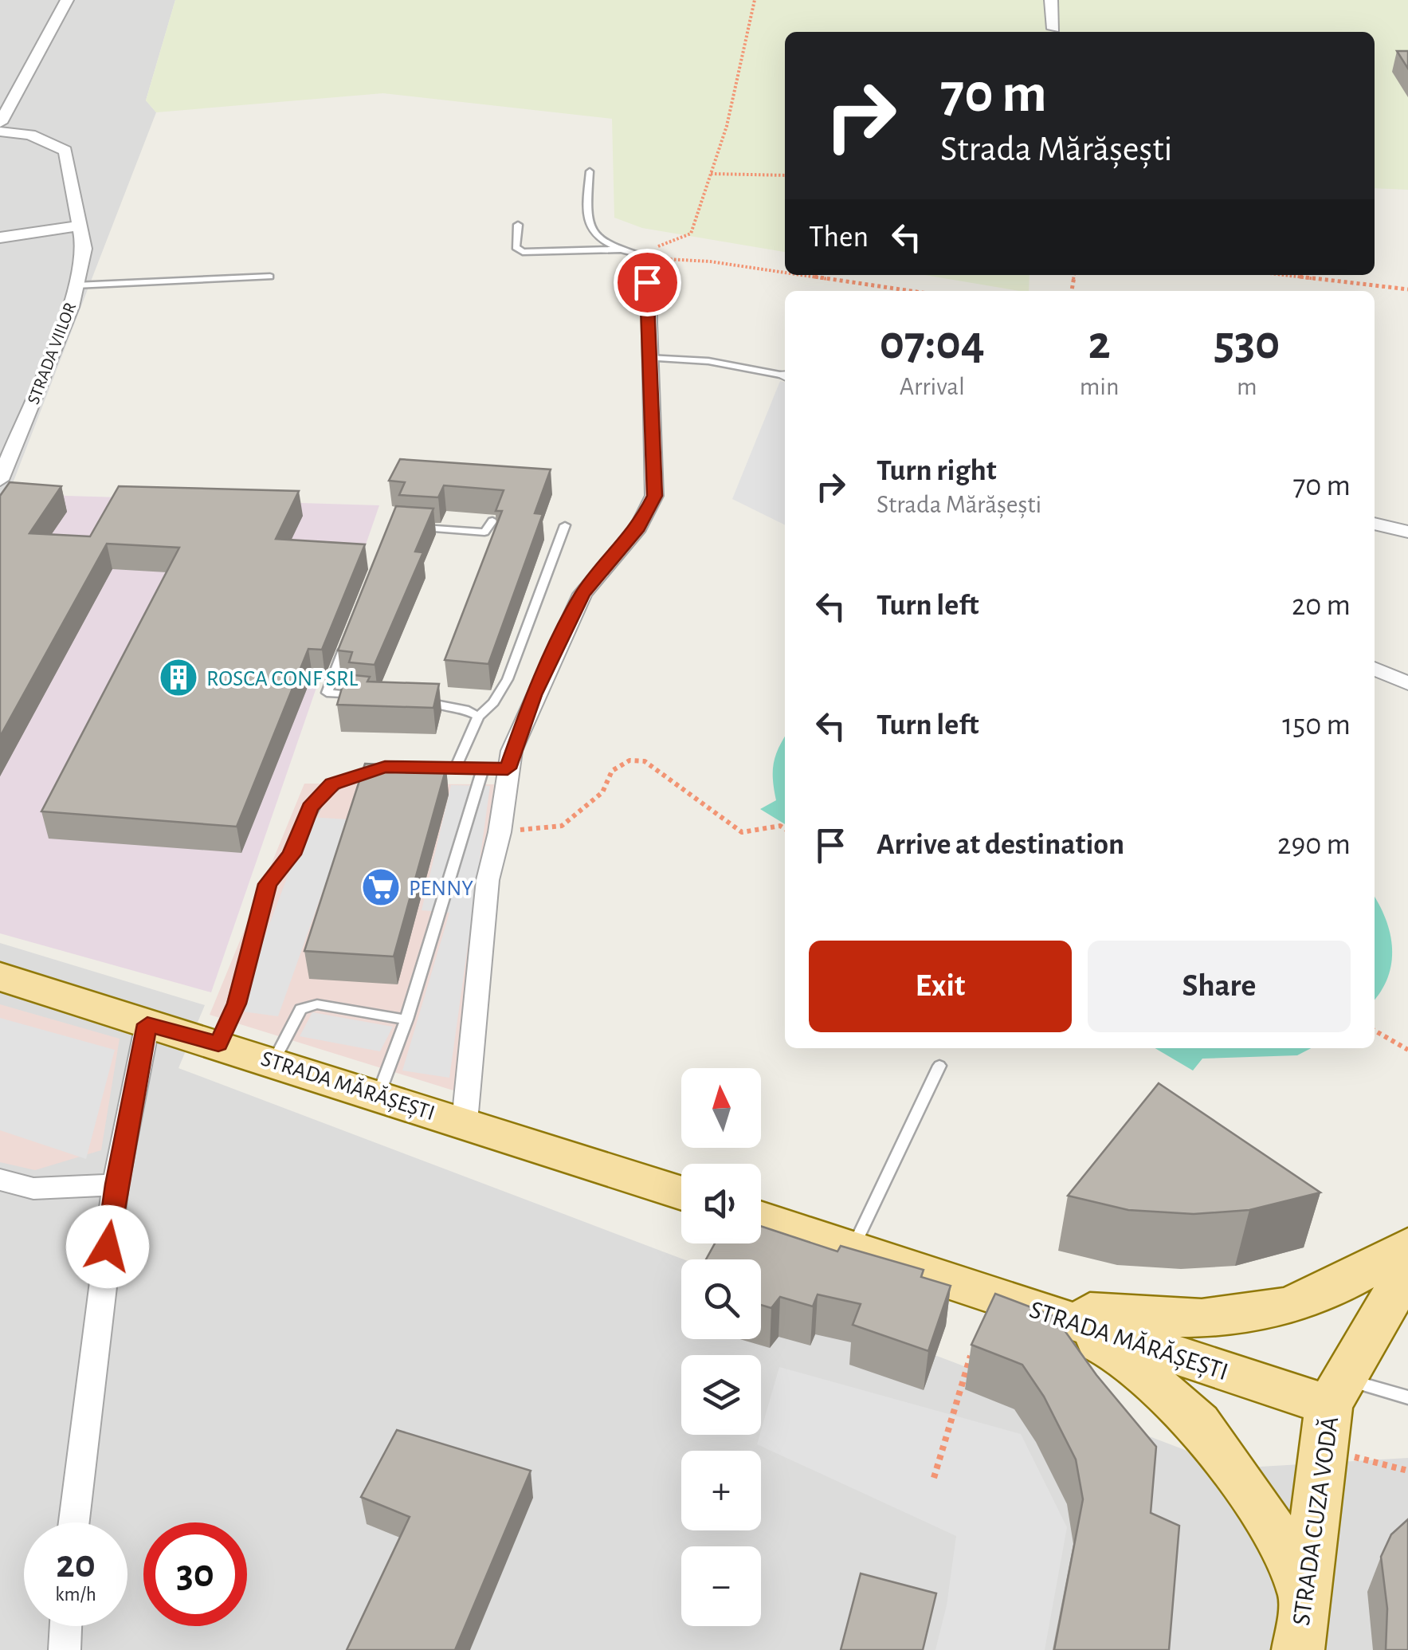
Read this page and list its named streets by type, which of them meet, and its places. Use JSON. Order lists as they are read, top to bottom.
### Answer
{
  "streets": {
    "main road": ["STRADA MĂRĂȘEȘTI", "STRADA CUZA VODĂ"],
    "street": ["STRADA VIILOR"]
  },
  "crossings": [
    ["STRADA MĂRĂȘEȘTI", "STRADA CUZA VODĂ"]
  ],
  "places": {
    "building": ["ROSCA CONF SRL"],
    "supermarket": ["PENNY"]
  },
  "north": "top",
  "page": {
    "turn": ["70 m", "Strada Mărășești"],
    "then": "Then",
    "eta": [
      "07:04",
      "Arrival",
      "2",
      "min",
      "530",
      "m"
    ],
    "list": [
      {
        "name": "Turn right",
        "note": "Strada Mărășești",
        "value": "70 m"
      },
      {
        "name": "Turn left",
        "value": "20 m"
      },
      {
        "name": "Turn left",
        "value": "150 m"
      },
      {
        "name": "Arrive at destination",
        "value": "290 m"
      }
    ],
    "buttons": ["Exit", "Share"],
    "map_buttons": ["+", "−"],
    "speed": "20 km/h",
    "limit": "30"
  }
}
